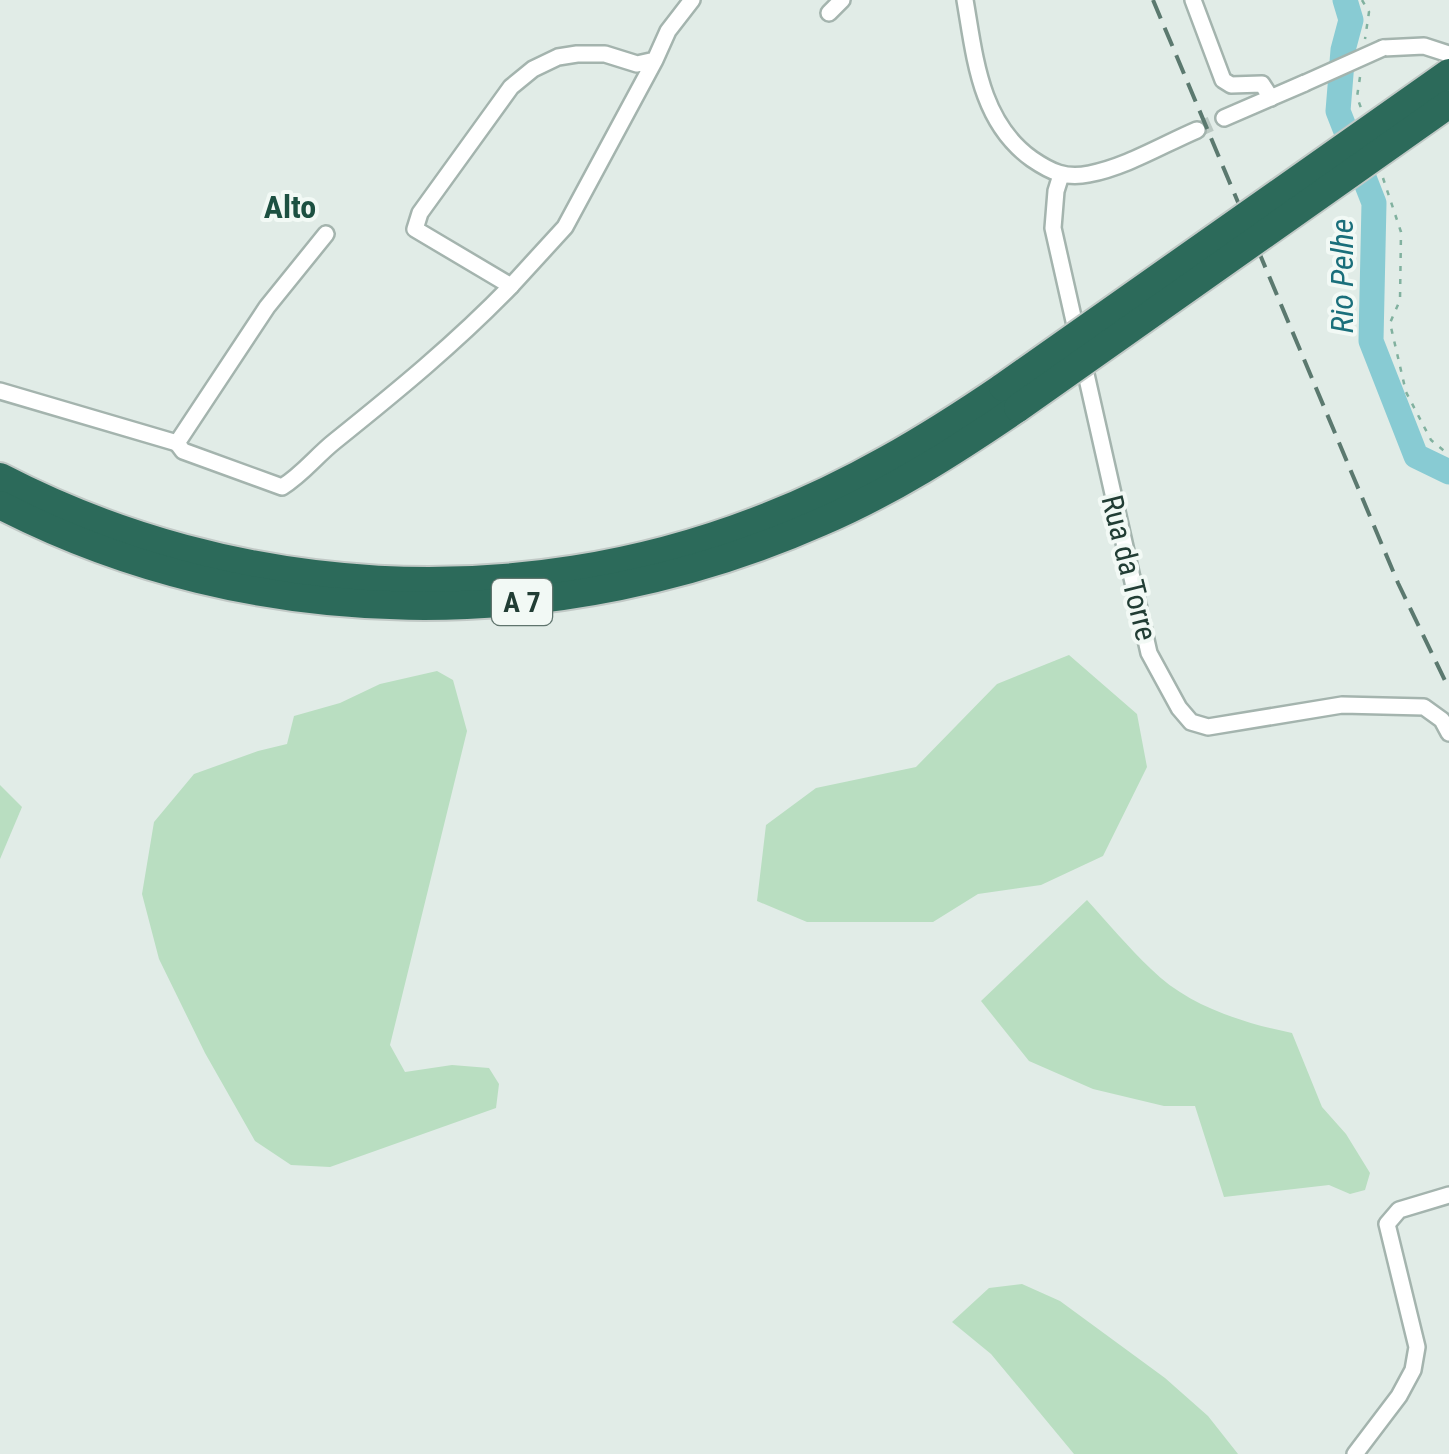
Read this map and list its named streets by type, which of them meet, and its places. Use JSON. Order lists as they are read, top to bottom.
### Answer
{
  "streets": {
    "highway": ["A 7"],
    "street": ["Rua da Torre"]
  },
  "districts": ["Alto"],
  "water": ["Rio Pelhe"]
}
